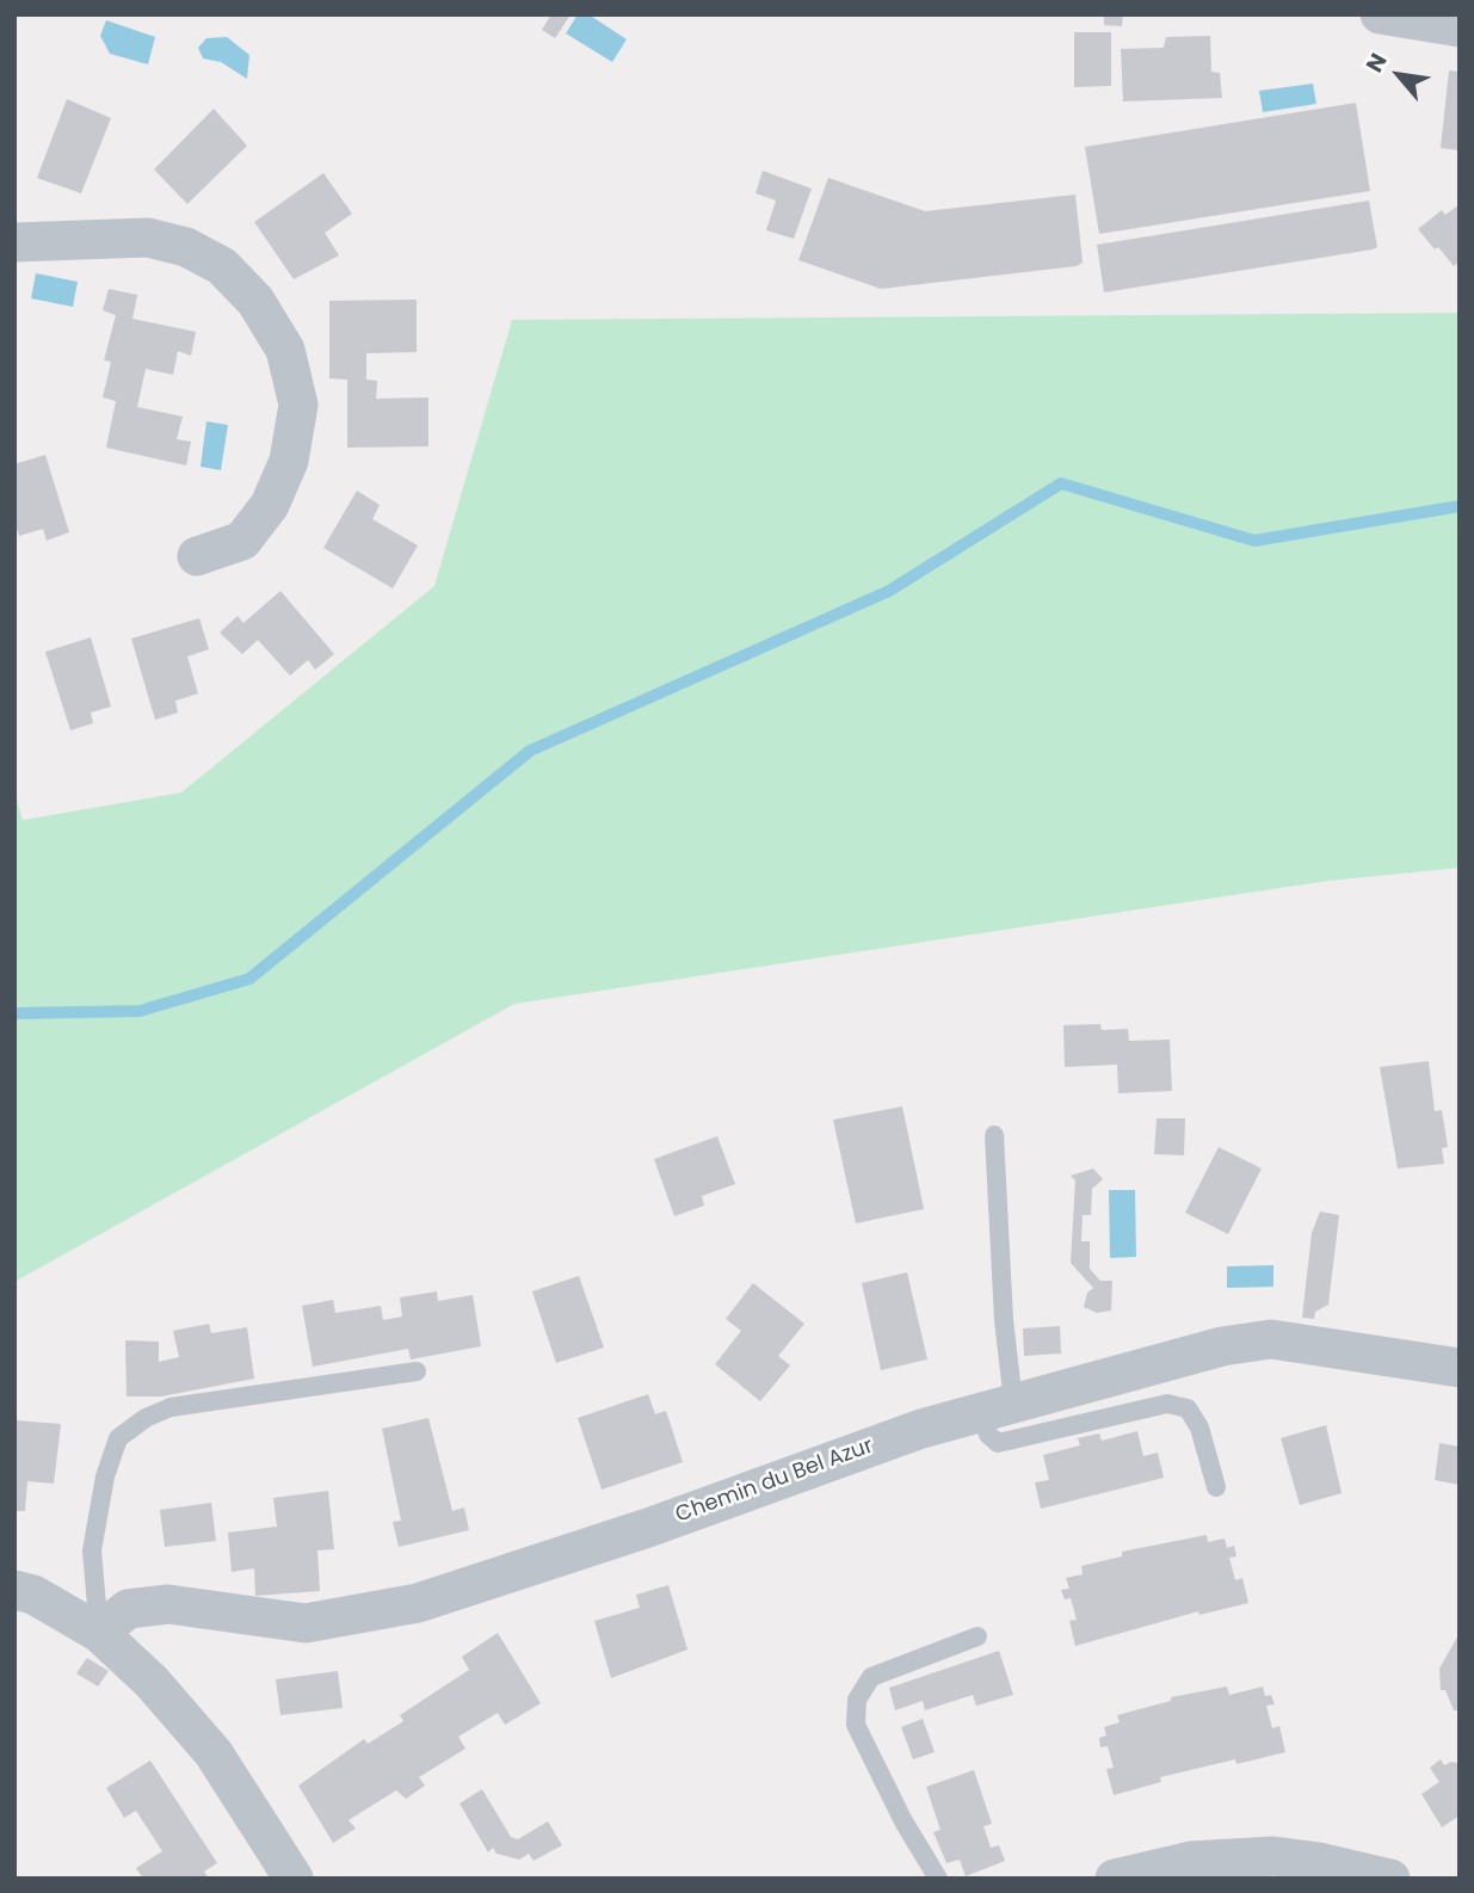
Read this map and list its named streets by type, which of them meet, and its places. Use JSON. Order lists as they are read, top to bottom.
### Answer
{
  "streets": {
    "street": ["Chemin du Bel Azur"]
  },
  "north": "top left"
}
